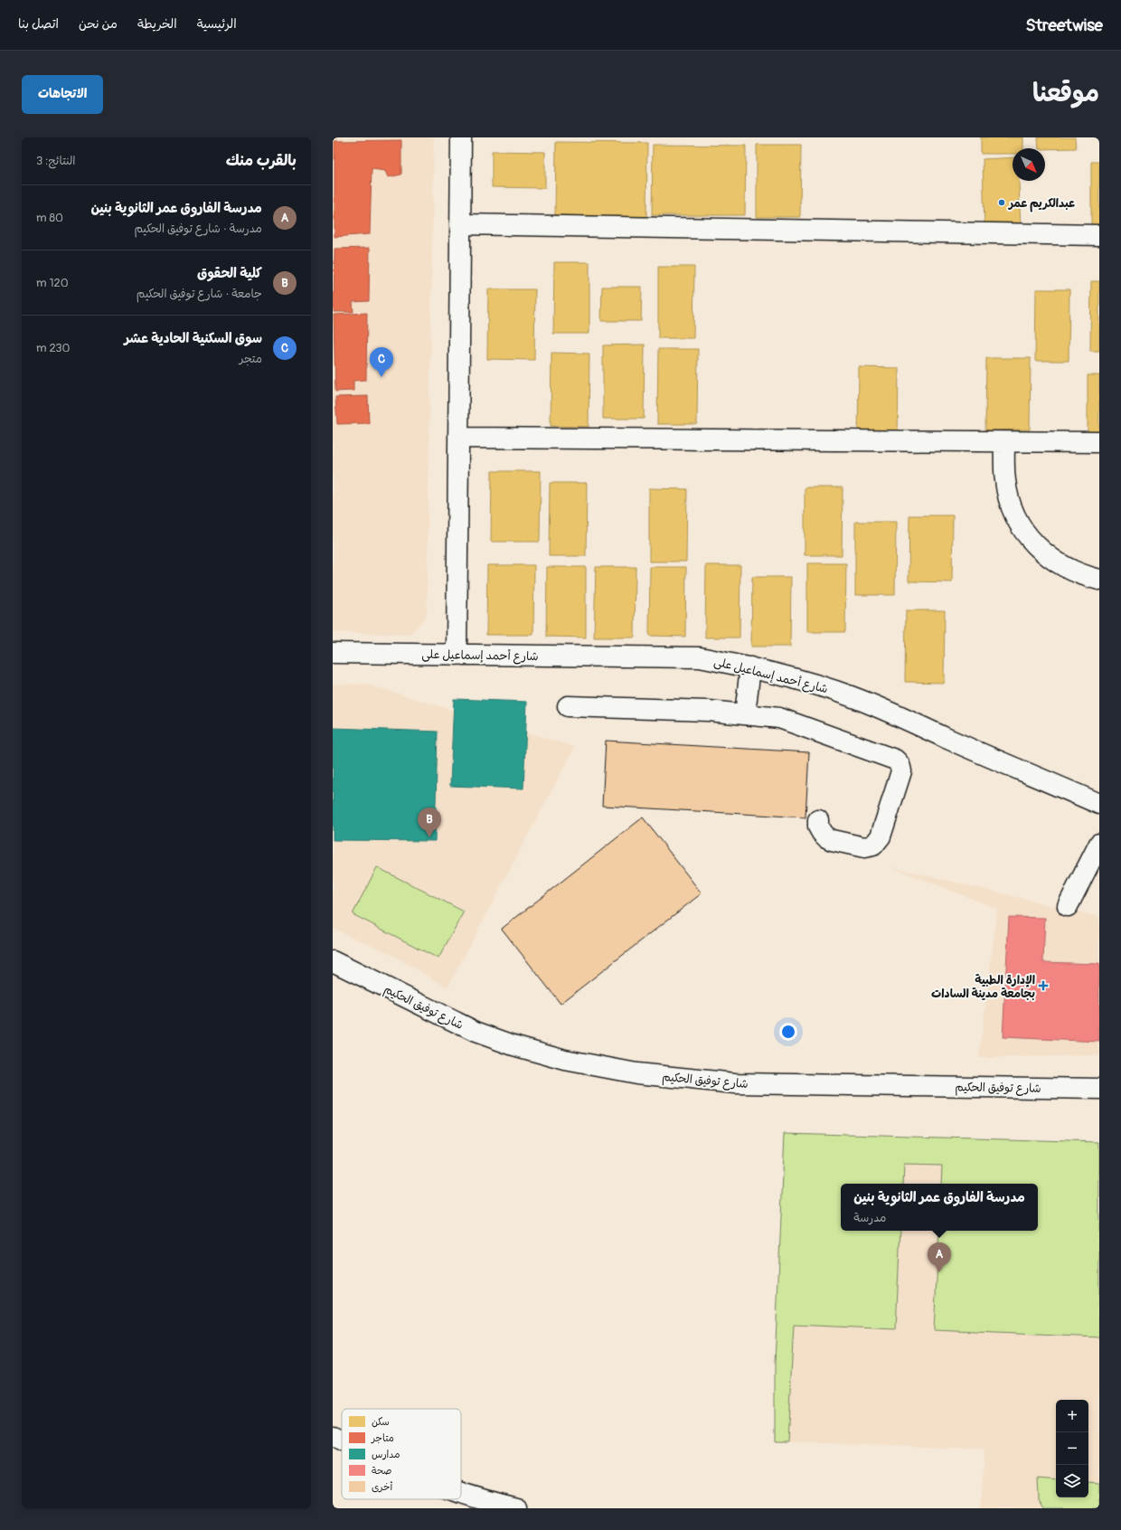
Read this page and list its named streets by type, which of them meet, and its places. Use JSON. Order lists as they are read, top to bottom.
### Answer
{
  "streets": {
    "street": ["شارع أحمد إسماعيل على", "شارع توفيق الحكيم"]
  },
  "places": {
    "other": ["عبدالكريم عمر"],
    "health": ["الإدارة الطبية بجامعة مدينة السادات"]
  },
  "legend": [
    "سكن",
    "متاجر",
    "مدارس",
    "صحة",
    "أخرى"
  ],
  "north": "bottom right",
  "page": {
    "header": "Streetwise",
    "nav": [
      "الرئيسية",
      "الخريطة",
      "من نحن",
      "اتصل بنا"
    ],
    "title": "موقعنا",
    "buttons": "الاتجاهات",
    "heading": ["بالقرب منك", "النتائج: 3"],
    "list": [
      {
        "mark": "A",
        "name": "مدرسة الفاروق عمر الثانوية بنين",
        "note": "مدرسة · شارع توفيق الحكيم",
        "value": "80 m"
      },
      {
        "mark": "B",
        "name": "كلية الحقوق",
        "note": "جامعة · شارع توفيق الحكيم",
        "value": "120 m"
      },
      {
        "mark": "C",
        "name": "سوق السكنية الحادية عشر",
        "note": "متجر",
        "value": "230 m"
      }
    ],
    "pins": ["C", "B", "A"],
    "popup": ["مدرسة الفاروق عمر الثانوية بنين", "مدرسة"],
    "map_buttons": ["+", "−"]
  }
}
